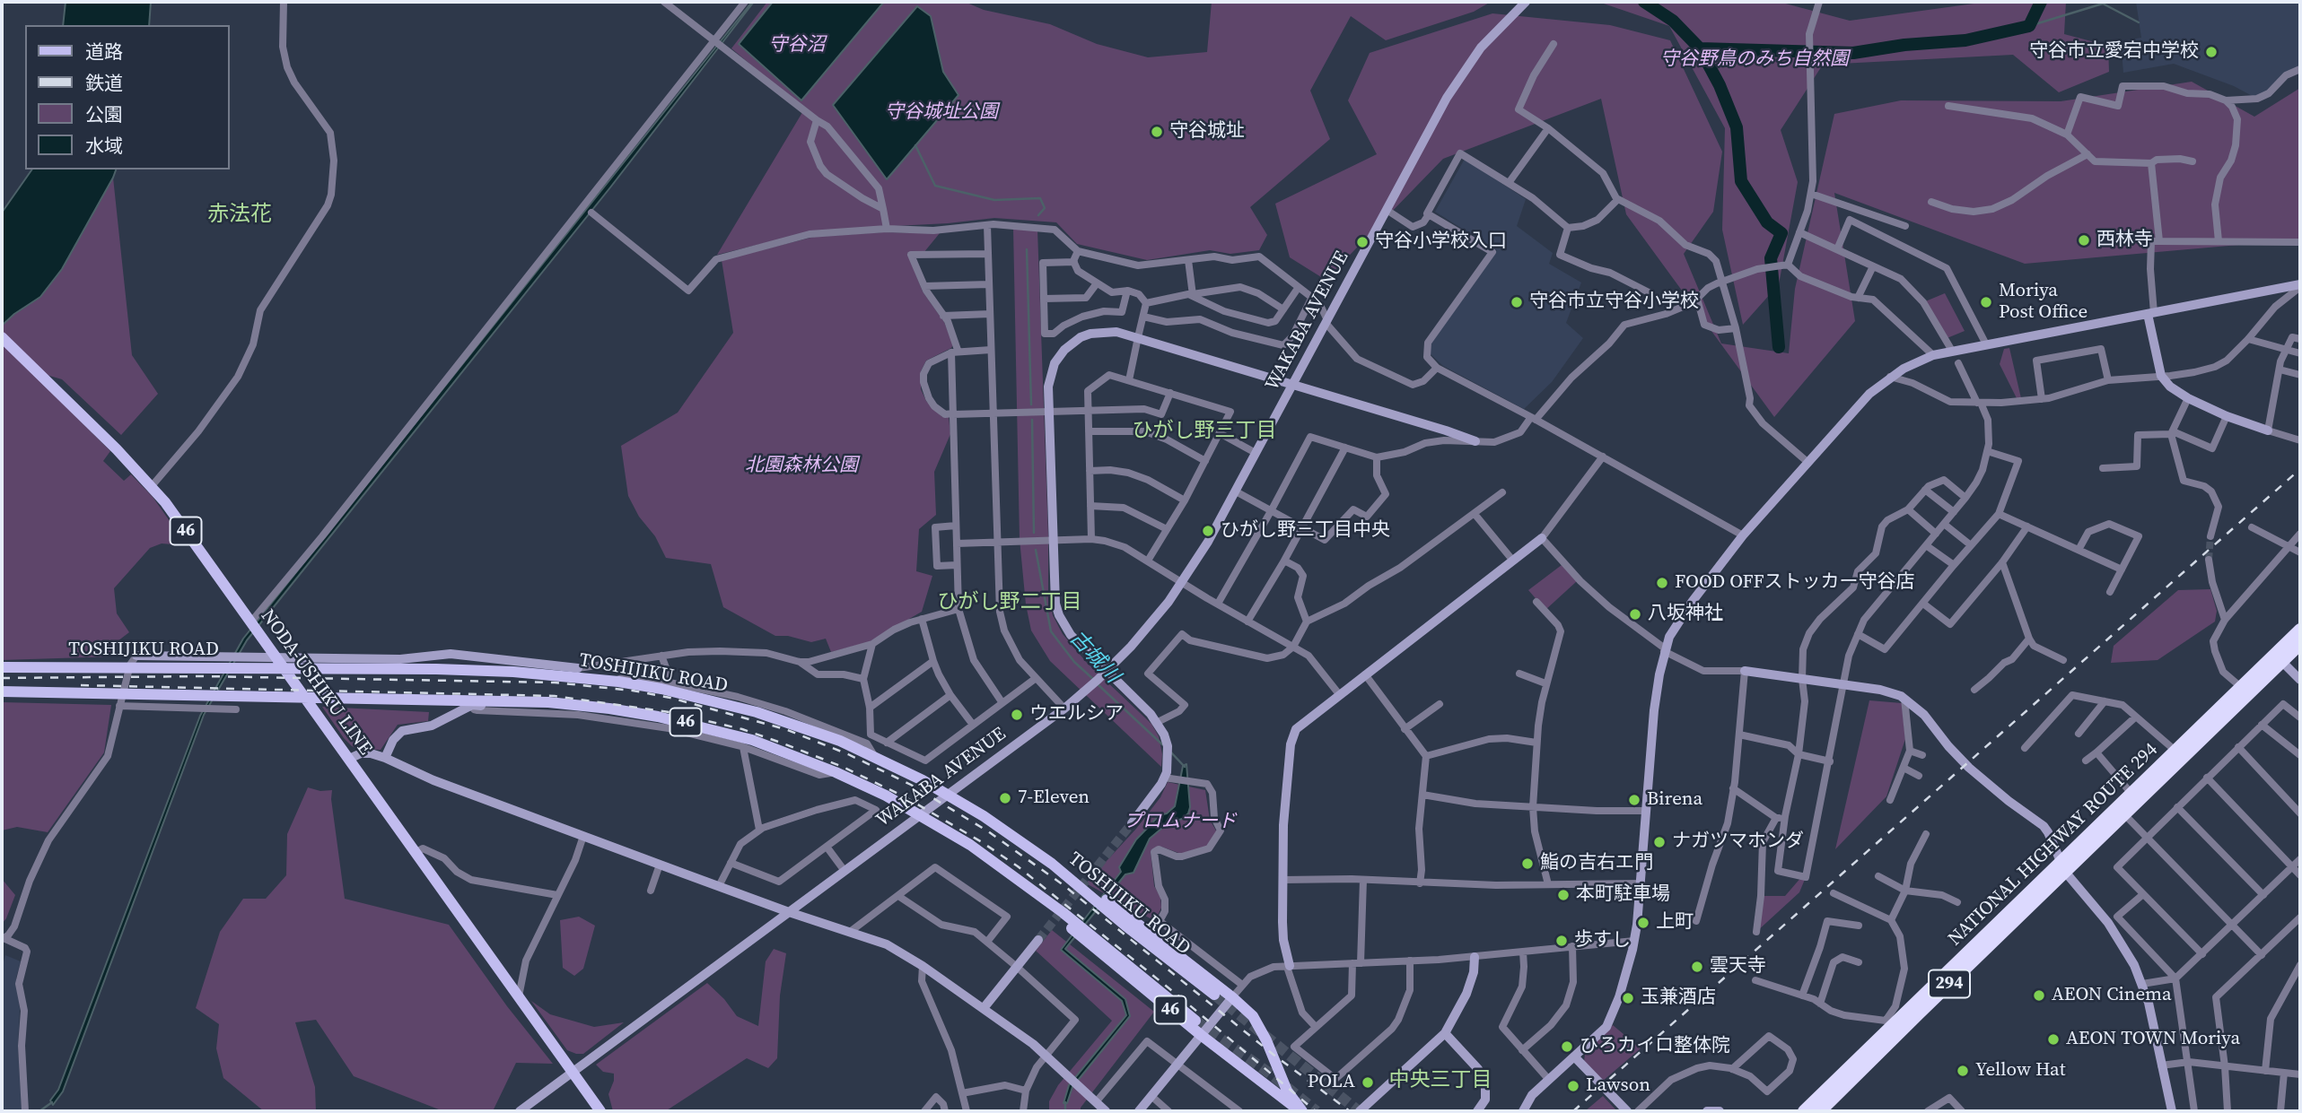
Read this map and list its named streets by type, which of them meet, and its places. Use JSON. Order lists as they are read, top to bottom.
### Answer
{
  "streets": {
    "highway": ["NATIONAL HIGHWAY ROUTE 294", "294"],
    "main road": ["46", "TOSHIJIKU ROAD", "NODA-USHIKU LINE"],
    "street": ["WAKABA AVENUE"]
  },
  "crossings": [
    ["WAKABA AVENUE", "46"],
    ["WAKABA AVENUE", "TOSHIJIKU ROAD"],
    ["WAKABA AVENUE", "NODA-USHIKU LINE"],
    ["46", "TOSHIJIKU ROAD"],
    ["46", "NODA-USHIKU LINE"]
  ],
  "districts": [
    "赤法花",
    "ひがし野三丁目",
    "ひがし野二丁目",
    "中央三丁目"
  ],
  "water": ["古城川"],
  "parks": [
    "守谷沼",
    "守谷野鳥のみち自然園",
    "守谷城址公園",
    "北園森林公園",
    "プロムナード"
  ],
  "places": [
    "守谷市立愛宕中学校",
    "守谷城址",
    "西林寺",
    "守谷小学校入口",
    "守谷市立守谷小学校",
    "Moriya Post Office",
    "ひがし野三丁目中央",
    "FOOD OFFストッカー守谷店",
    "八坂神社",
    "ウエルシア",
    "7-Eleven",
    "Birena",
    "ナガツマホンダ",
    "鮨の吉右エ門",
    "本町駐車場",
    "上町",
    "歩すし",
    "雲天寺",
    "AEON Cinema",
    "玉兼酒店",
    "AEON TOWN Moriya",
    "ひろカイロ整体院",
    "Yellow Hat",
    "POLA",
    "Lawson"
  ],
  "legend": [
    "道路",
    "鉄道",
    "公園",
    "水域"
  ]
}
